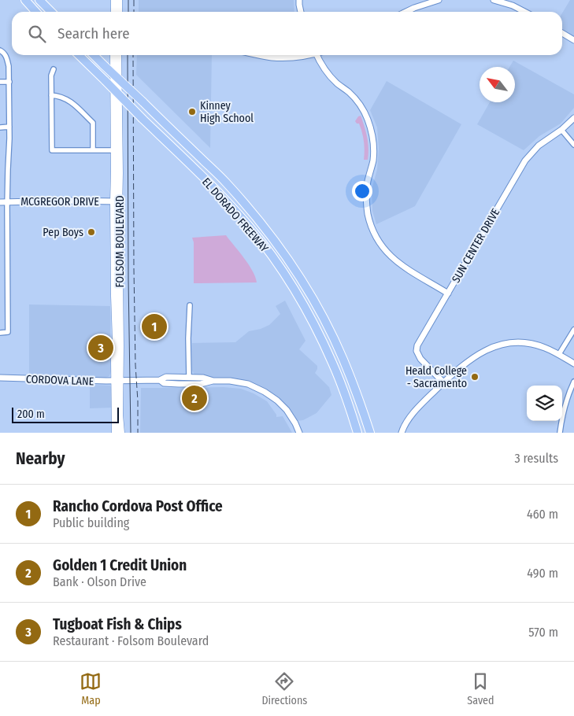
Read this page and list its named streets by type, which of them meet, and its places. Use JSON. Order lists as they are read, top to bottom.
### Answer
{
  "streets": {
    "highway": ["EL DORADO FREEWAY"],
    "main road": ["FOLSOM BOULEVARD"],
    "street": ["MCGREGOR DRIVE", "SUN CENTER DRIVE", "CORDOVA LANE"]
  },
  "crossings": [
    ["MCGREGOR DRIVE", "FOLSOM BOULEVARD"],
    ["FOLSOM BOULEVARD", "CORDOVA LANE"]
  ],
  "places": ["Kinney High School", "Pep Boys", "Heald College - Sacramento"],
  "scale_bar": "200 m",
  "north": "top left",
  "page": {
    "search": "Search here",
    "pins": ["1", "3", "2"],
    "scale": "200 m",
    "heading": ["Nearby", "3 results"],
    "list": [
      {
        "mark": "1",
        "name": "Rancho Cordova Post Office",
        "note": "Public building",
        "value": "460 m"
      },
      {
        "mark": "2",
        "name": "Golden 1 Credit Union",
        "note": "Bank · Olson Drive",
        "value": "490 m"
      },
      {
        "mark": "3",
        "name": "Tugboat Fish & Chips",
        "note": "Restaurant · Folsom Boulevard",
        "value": "570 m"
      }
    ],
    "nav": ["Map", "Directions", "Saved"]
  }
}
